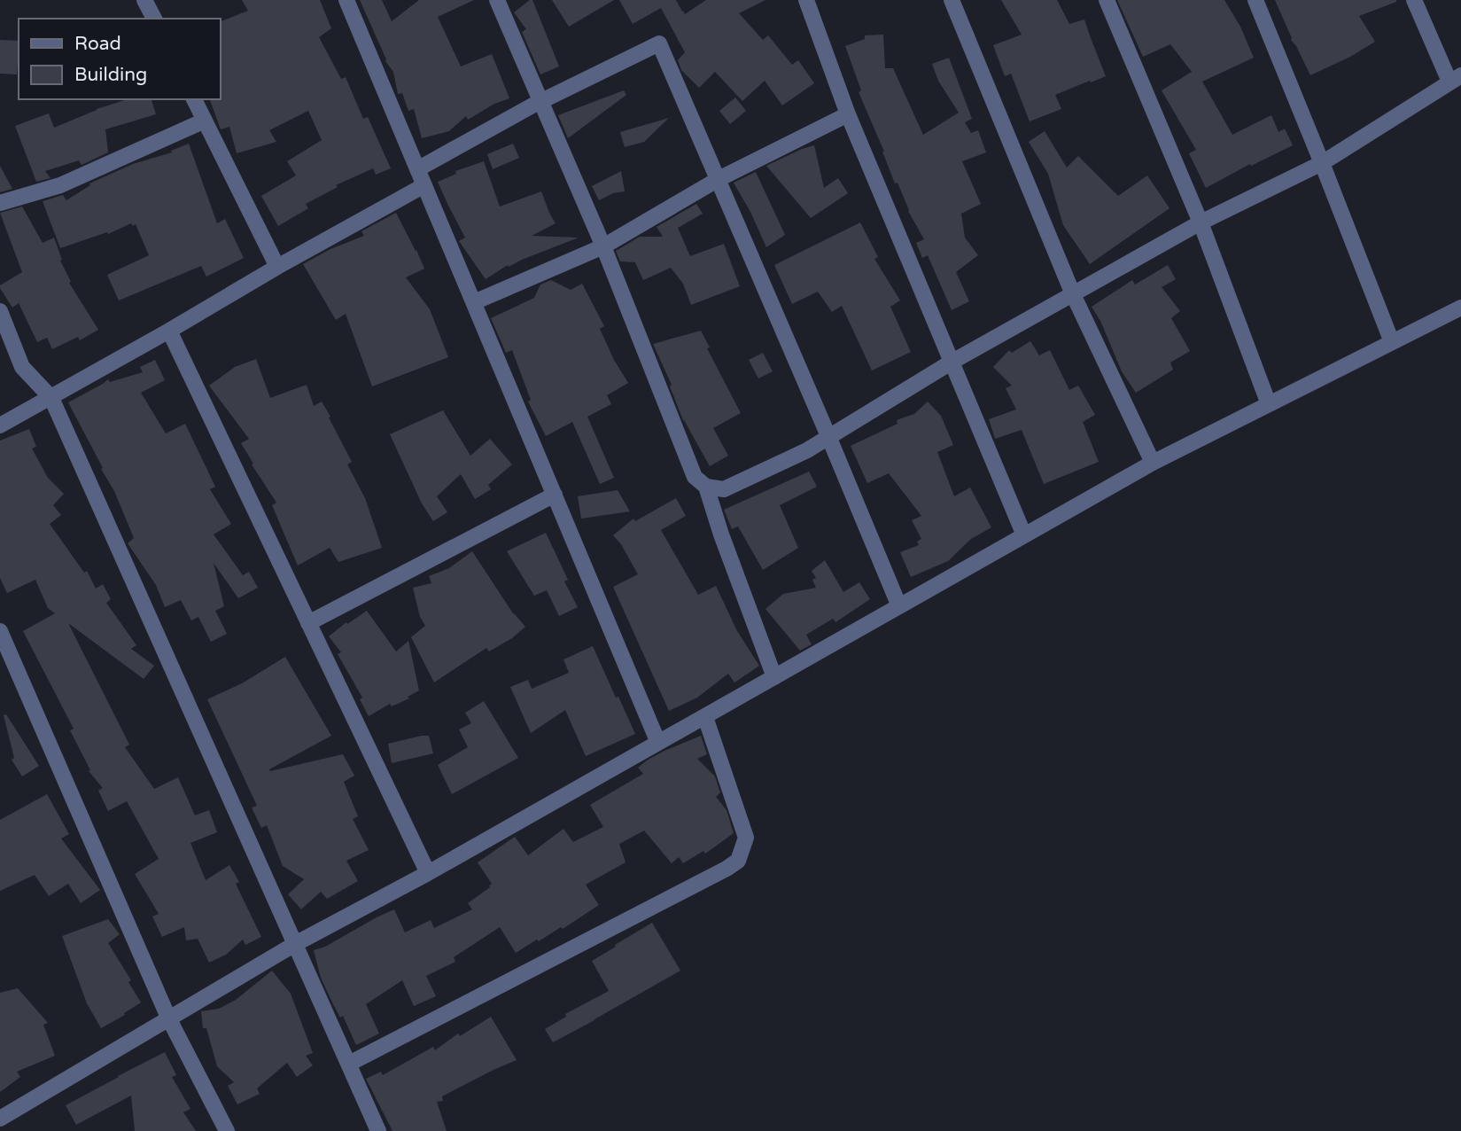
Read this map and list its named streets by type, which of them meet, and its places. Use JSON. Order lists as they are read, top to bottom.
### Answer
{
  "legend": ["Road", "Building"]
}
